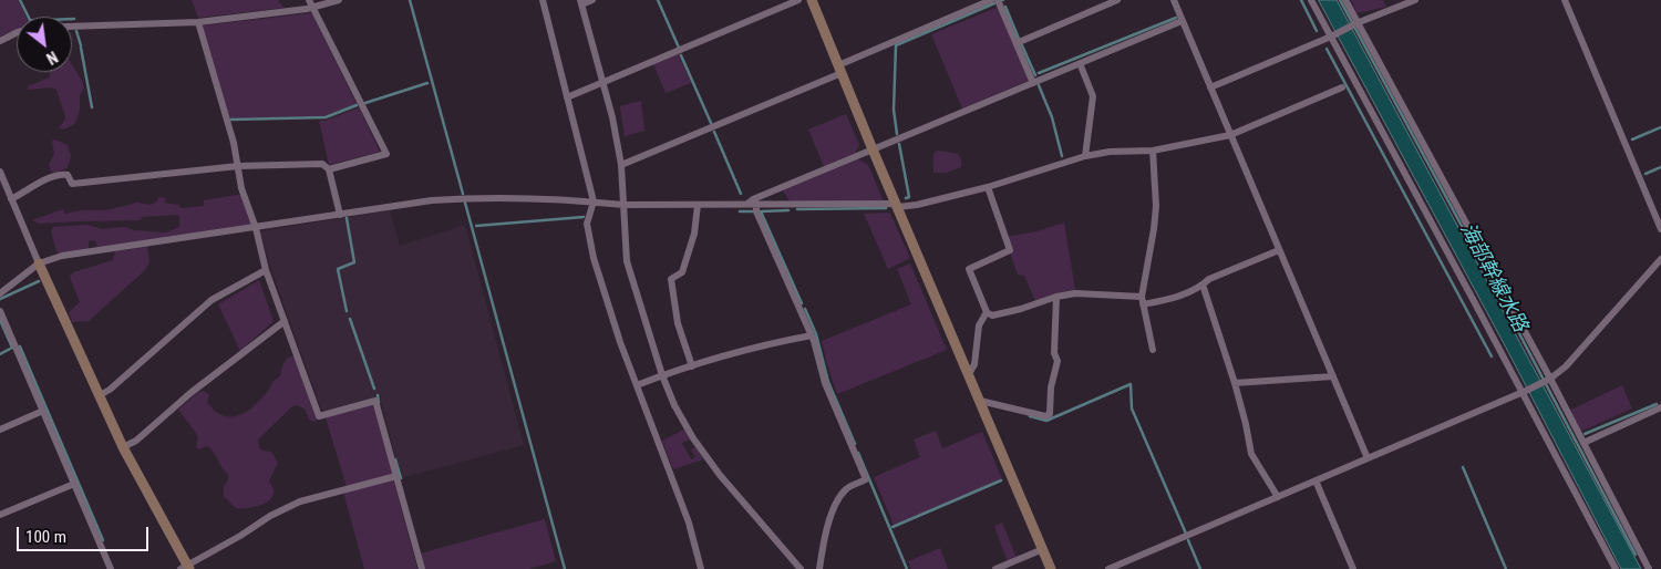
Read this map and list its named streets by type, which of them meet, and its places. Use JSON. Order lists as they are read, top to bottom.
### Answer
{
  "water": ["海部幹線水路"],
  "scale_bar": "100 m",
  "north": "bottom right"
}
